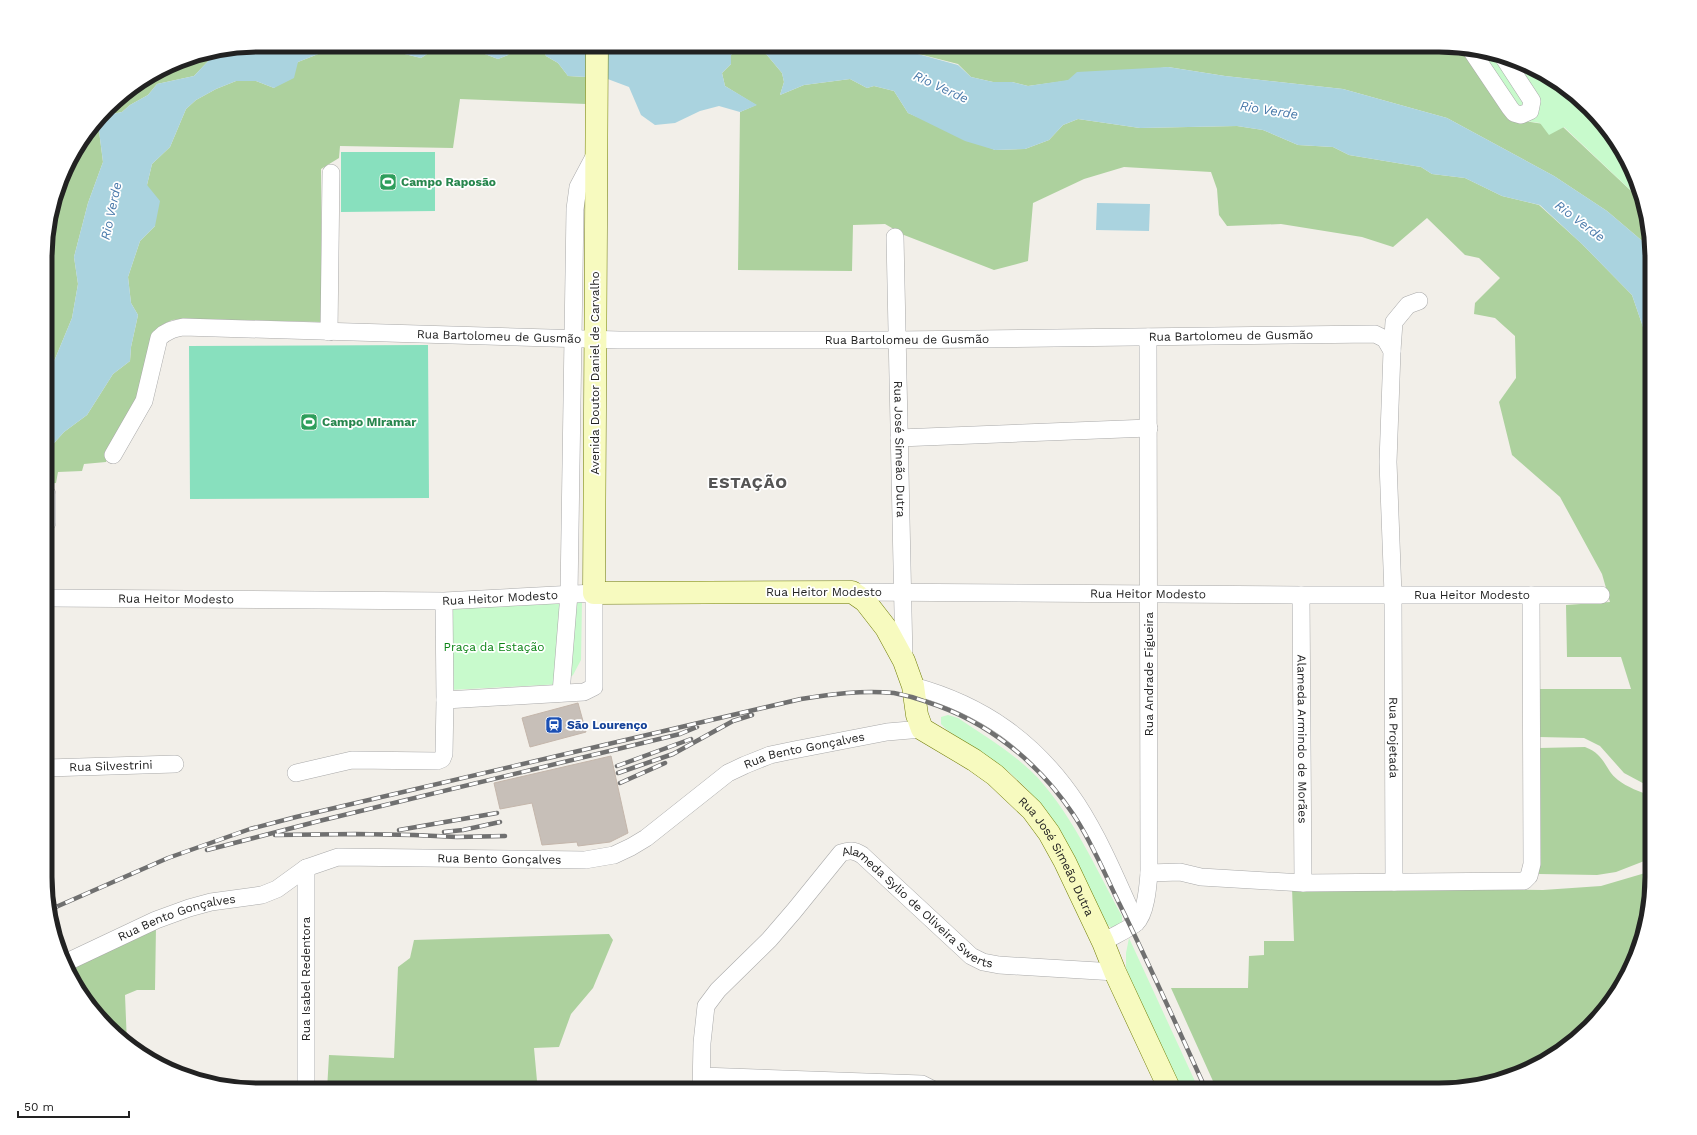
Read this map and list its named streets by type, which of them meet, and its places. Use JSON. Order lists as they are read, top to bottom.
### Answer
{
  "streets": {
    "main road": ["Avenida Doutor Daniel de Carvalho", "Rua José Simeão Dutra", "Rua Heitor Modesto"],
    "street": [
      "Rua Bartolomeu de Gusmão",
      "Rua Andrade Figueira",
      "Rua Projetada",
      "Alameda Armindo de Morães",
      "Rua Bento Gonçalves",
      "Rua Silvestrini",
      "Alameda Sylio de Oliveira Swerts",
      "Rua Isabel Redentora"
    ]
  },
  "crossings": [
    ["Rua Bartolomeu de Gusmão", "Avenida Doutor Daniel de Carvalho"],
    ["Rua Bartolomeu de Gusmão", "Rua José Simeão Dutra"],
    ["Rua Bartolomeu de Gusmão", "Rua Andrade Figueira"],
    ["Avenida Doutor Daniel de Carvalho", "Rua Heitor Modesto"],
    ["Rua José Simeão Dutra", "Rua Heitor Modesto"],
    ["Rua José Simeão Dutra", "Rua Bento Gonçalves"],
    ["Rua José Simeão Dutra", "Alameda Sylio de Oliveira Swerts"],
    ["Rua Heitor Modesto", "Rua Andrade Figueira"],
    ["Rua Heitor Modesto", "Rua Projetada"],
    ["Rua Heitor Modesto", "Alameda Armindo de Morães"],
    ["Rua Bento Gonçalves", "Rua Isabel Redentora"]
  ],
  "districts": ["ESTAÇÃO"],
  "water": ["Rio Verde"],
  "parks": ["Praça da Estação"],
  "places": {
    "sports": ["Campo Raposão", "Campo Miramar"],
    "station": ["São Lourenço"]
  },
  "scale_bar": "50 m"
}
